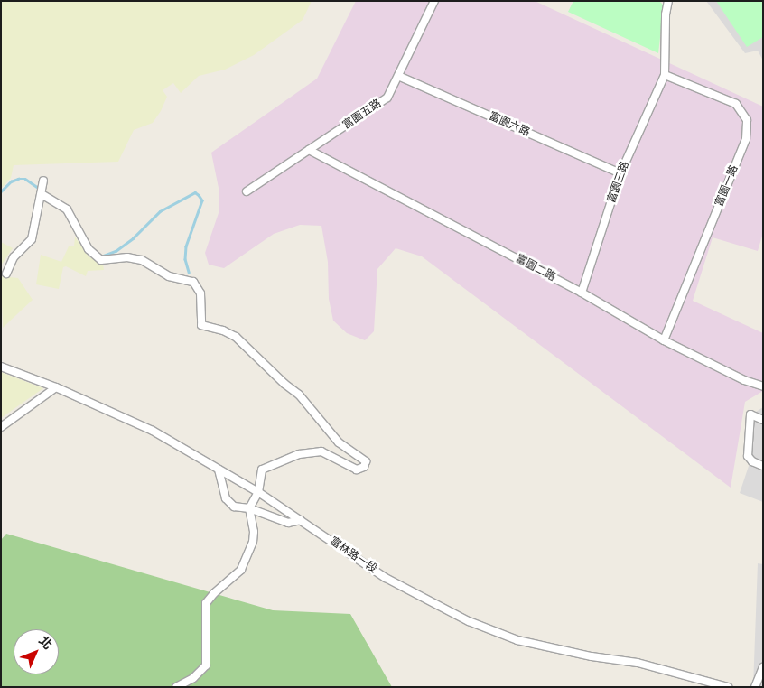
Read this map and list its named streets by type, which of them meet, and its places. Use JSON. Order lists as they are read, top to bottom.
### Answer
{
  "streets": {
    "street": [
      "富園五路",
      "富園六路",
      "富園三路",
      "富園一路",
      "富園二路",
      "富林路一段"
    ]
  },
  "crossings": [
    ["富園五路", "富園六路"],
    ["富園五路", "富園二路"],
    ["富園六路", "富園三路"],
    ["富園三路", "富園一路"],
    ["富園三路", "富園二路"],
    ["富園一路", "富園二路"]
  ],
  "north": "top right"
}
